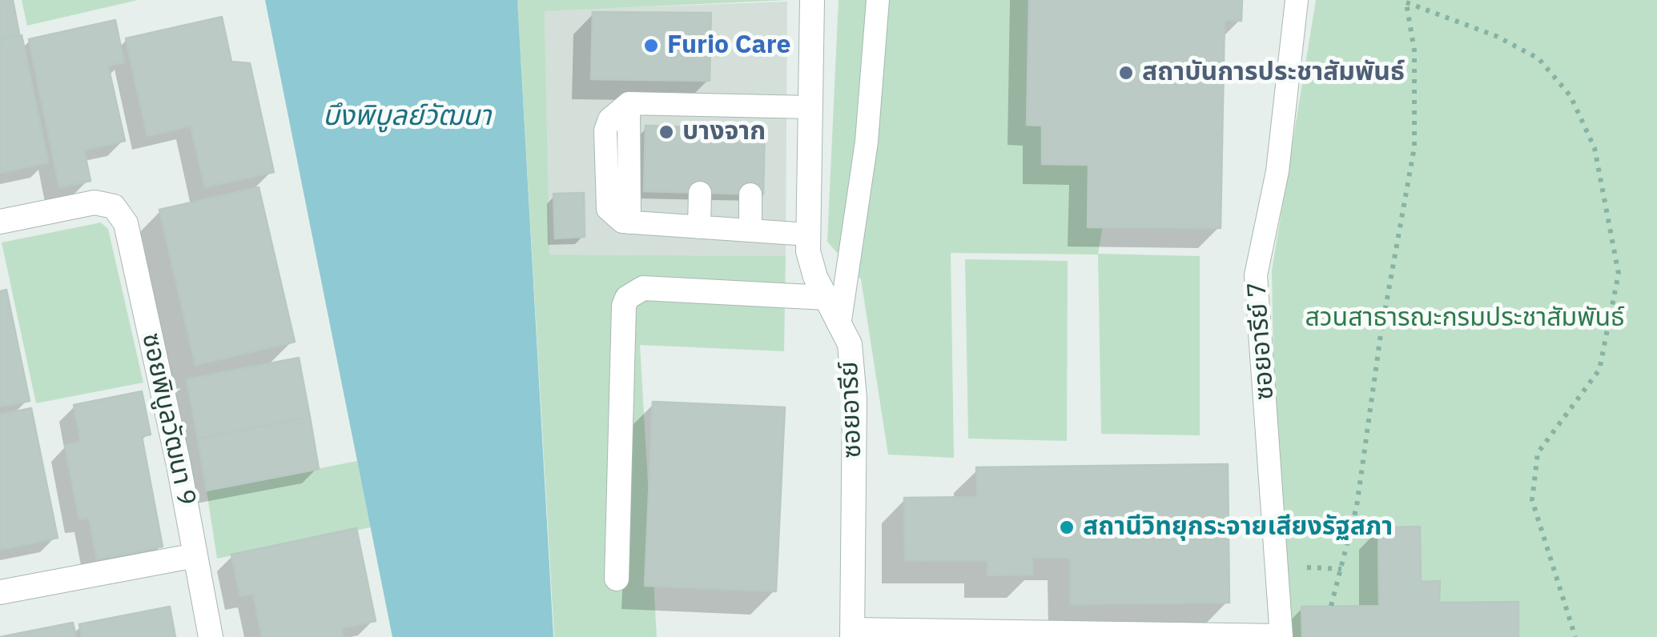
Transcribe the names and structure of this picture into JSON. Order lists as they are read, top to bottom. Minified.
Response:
{"streets":{"street":["ซอยอารีย์","ซอยพิบูลวัฒนา 9"],"lane":["ซอยอารีย์ 7"]},"water":["บึงพิบูลย์วัฒนา"],"parks":["สวนสาธารณะกรมประชาสัมพันธ์"],"places":["Furio Care","สถาบันการประชาสัมพันธ์","บางจาก","สถานีวิทยุกระจายเสียงรัฐสภา"]}
